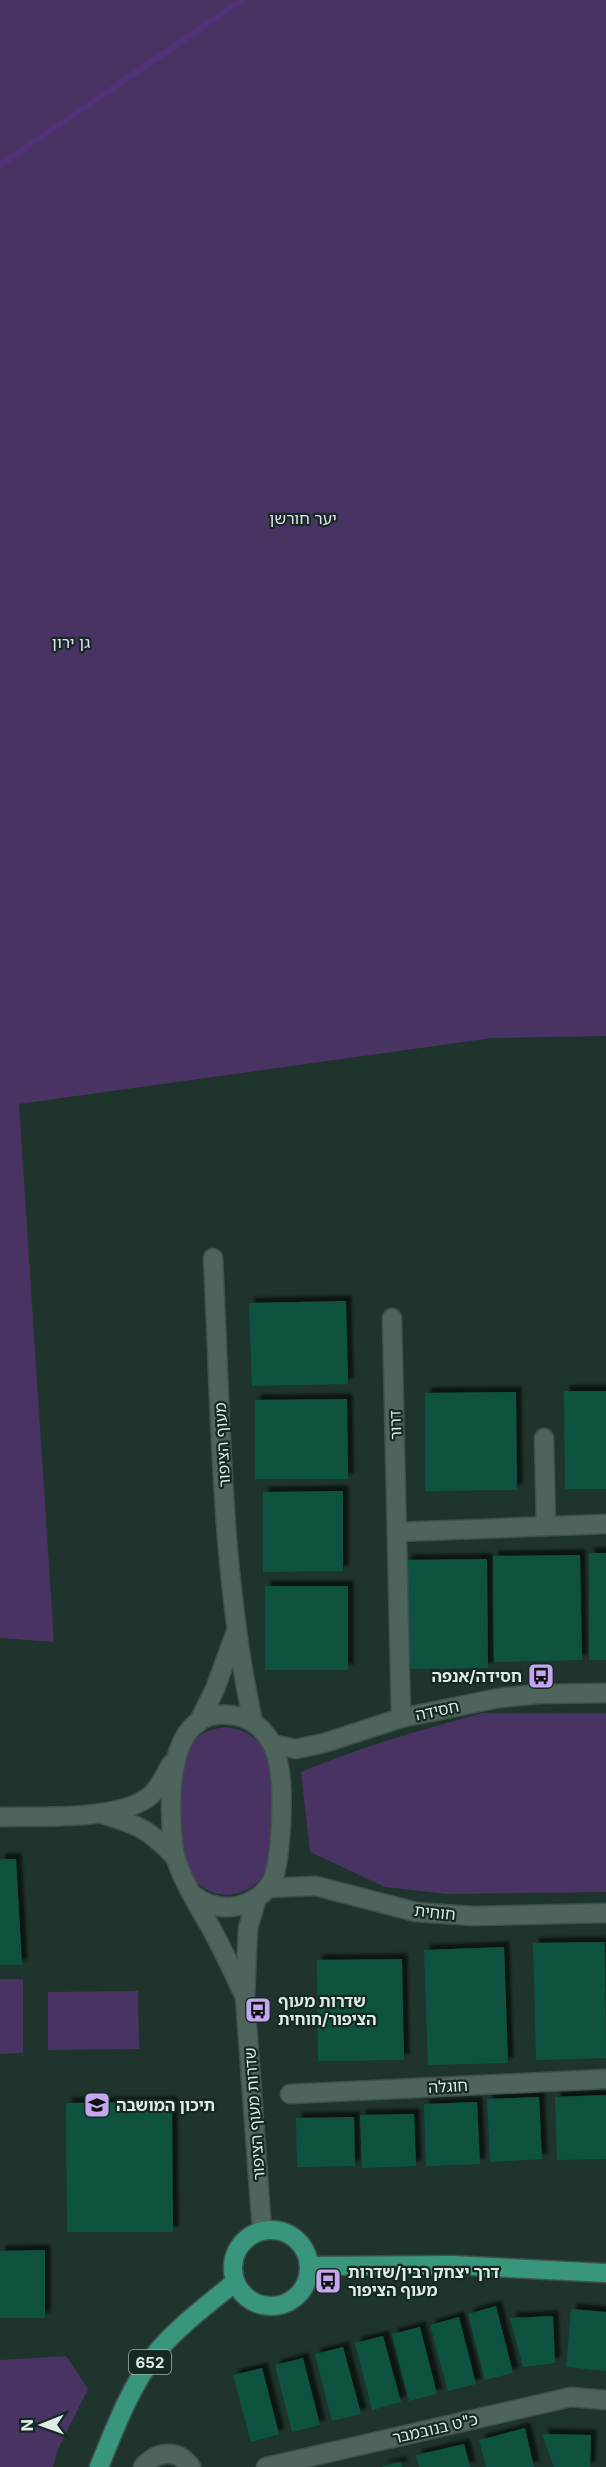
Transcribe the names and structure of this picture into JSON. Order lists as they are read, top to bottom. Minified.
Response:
{"streets":{"main road":["652"],"street":["דרור","מעוף הציפור","חסידה","חוחית","חוגלה","שדרות מעוף הציפור","כ\"ט בנובמבר"]},"crossings":[["דרור","חסידה"],["מעוף הציפור","חסידה"],["מעוף הציפור","חוחית"],["מעוף הציפור","שדרות מעוף הציפור"],["חסידה","חוחית"],["חסידה","שדרות מעוף הציפור"],["חוחית","שדרות מעוף הציפור"],["שדרות מעוף הציפור","652"]],"parks":["יער חורשן","גן ירון"],"places":{"bus stop":["חסידה/אנפה","שדרות מעוף הציפור/חוחית","דרך יצחק רבין/שדרות מעוף הציפור"],"school or university":["תיכון המושבה"]},"north":"left"}
